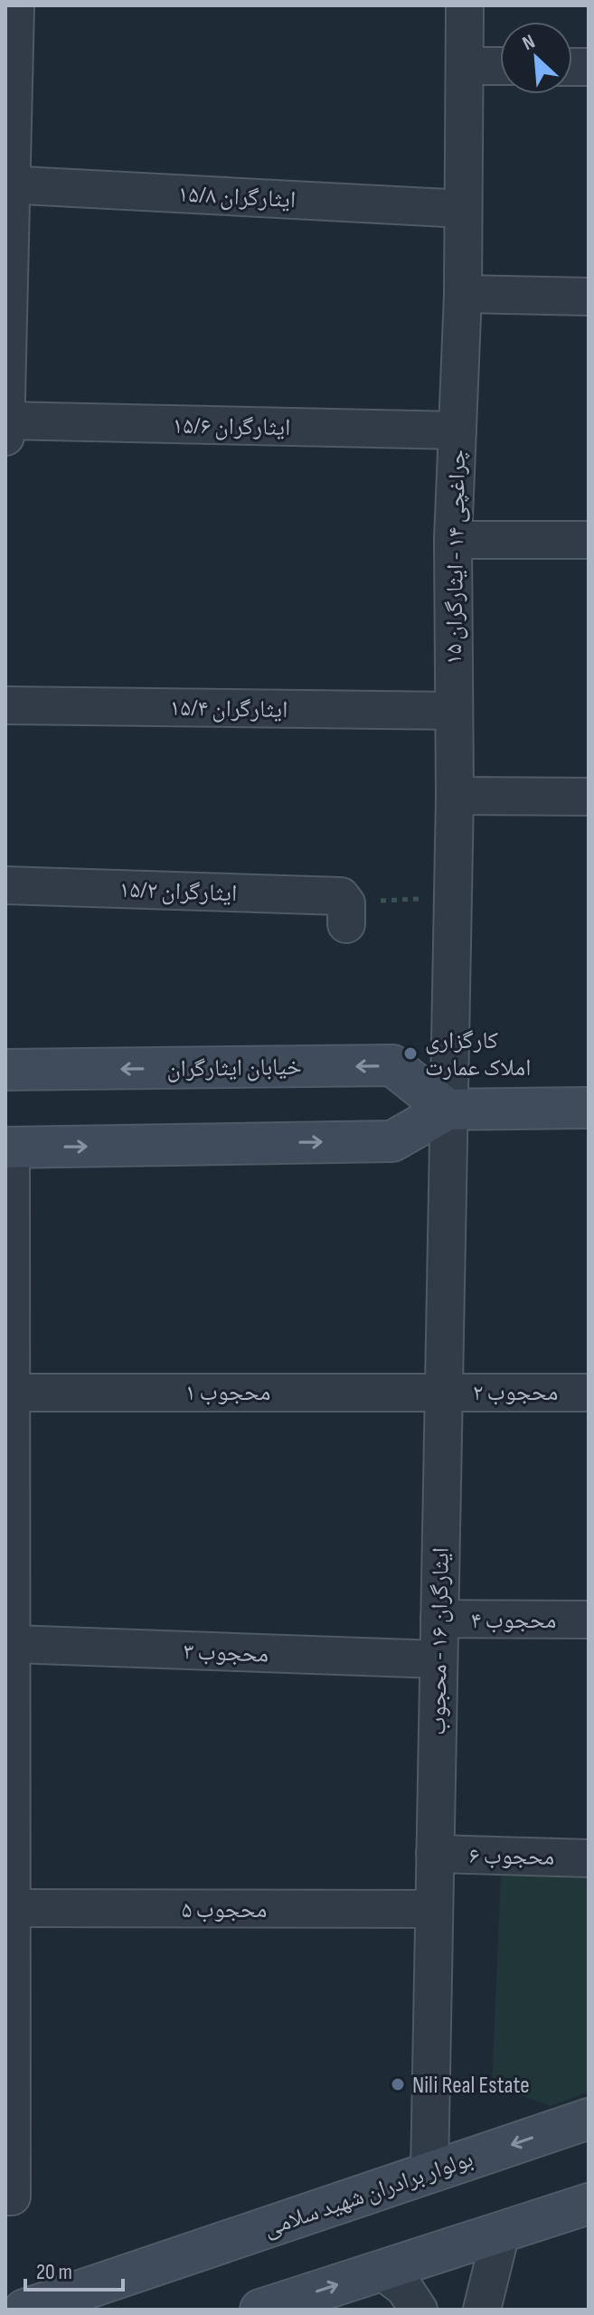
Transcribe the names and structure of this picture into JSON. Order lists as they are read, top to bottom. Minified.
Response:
{"streets":{"street":["ایثارگران ۱۵/۸","ایثارگران ۱۵/۶","چراغچی ۱۴ - ایثارگران ۱۵","ایثارگران ۱۵/۴","ایثارگران ۱۵/۲","خیابان ایثارگران","محجوب ۱","محجوب ۲","محجوب ۴","ایثارگران ۱۶ - محجوب","محجوب ۳","محجوب ۶","محجوب ۵","بولوار برادران شهید سلامی"]},"crossings":[["ایثارگران ۱۵/۸","چراغچی ۱۴ - ایثارگران ۱۵"],["ایثارگران ۱۵/۶","چراغچی ۱۴ - ایثارگران ۱۵"],["چراغچی ۱۴ - ایثارگران ۱۵","ایثارگران ۱۵/۴"],["چراغچی ۱۴ - ایثارگران ۱۵","خیابان ایثارگران"],["چراغچی ۱۴ - ایثارگران ۱۵","ایثارگران ۱۶ - محجوب"],["خیابان ایثارگران","ایثارگران ۱۶ - محجوب"],["محجوب ۱","محجوب ۲"],["محجوب ۱","ایثارگران ۱۶ - محجوب"],["محجوب ۲","ایثارگران ۱۶ - محجوب"],["محجوب ۴","ایثارگران ۱۶ - محجوب"],["ایثارگران ۱۶ - محجوب","محجوب ۳"],["ایثارگران ۱۶ - محجوب","محجوب ۶"],["ایثارگران ۱۶ - محجوب","محجوب ۵"],["ایثارگران ۱۶ - محجوب","بولوار برادران شهید سلامی"]],"places":["کارگزاری املاک عمارت","Nili Real Estate"],"scale_bar":"20 m","north":"top left"}
